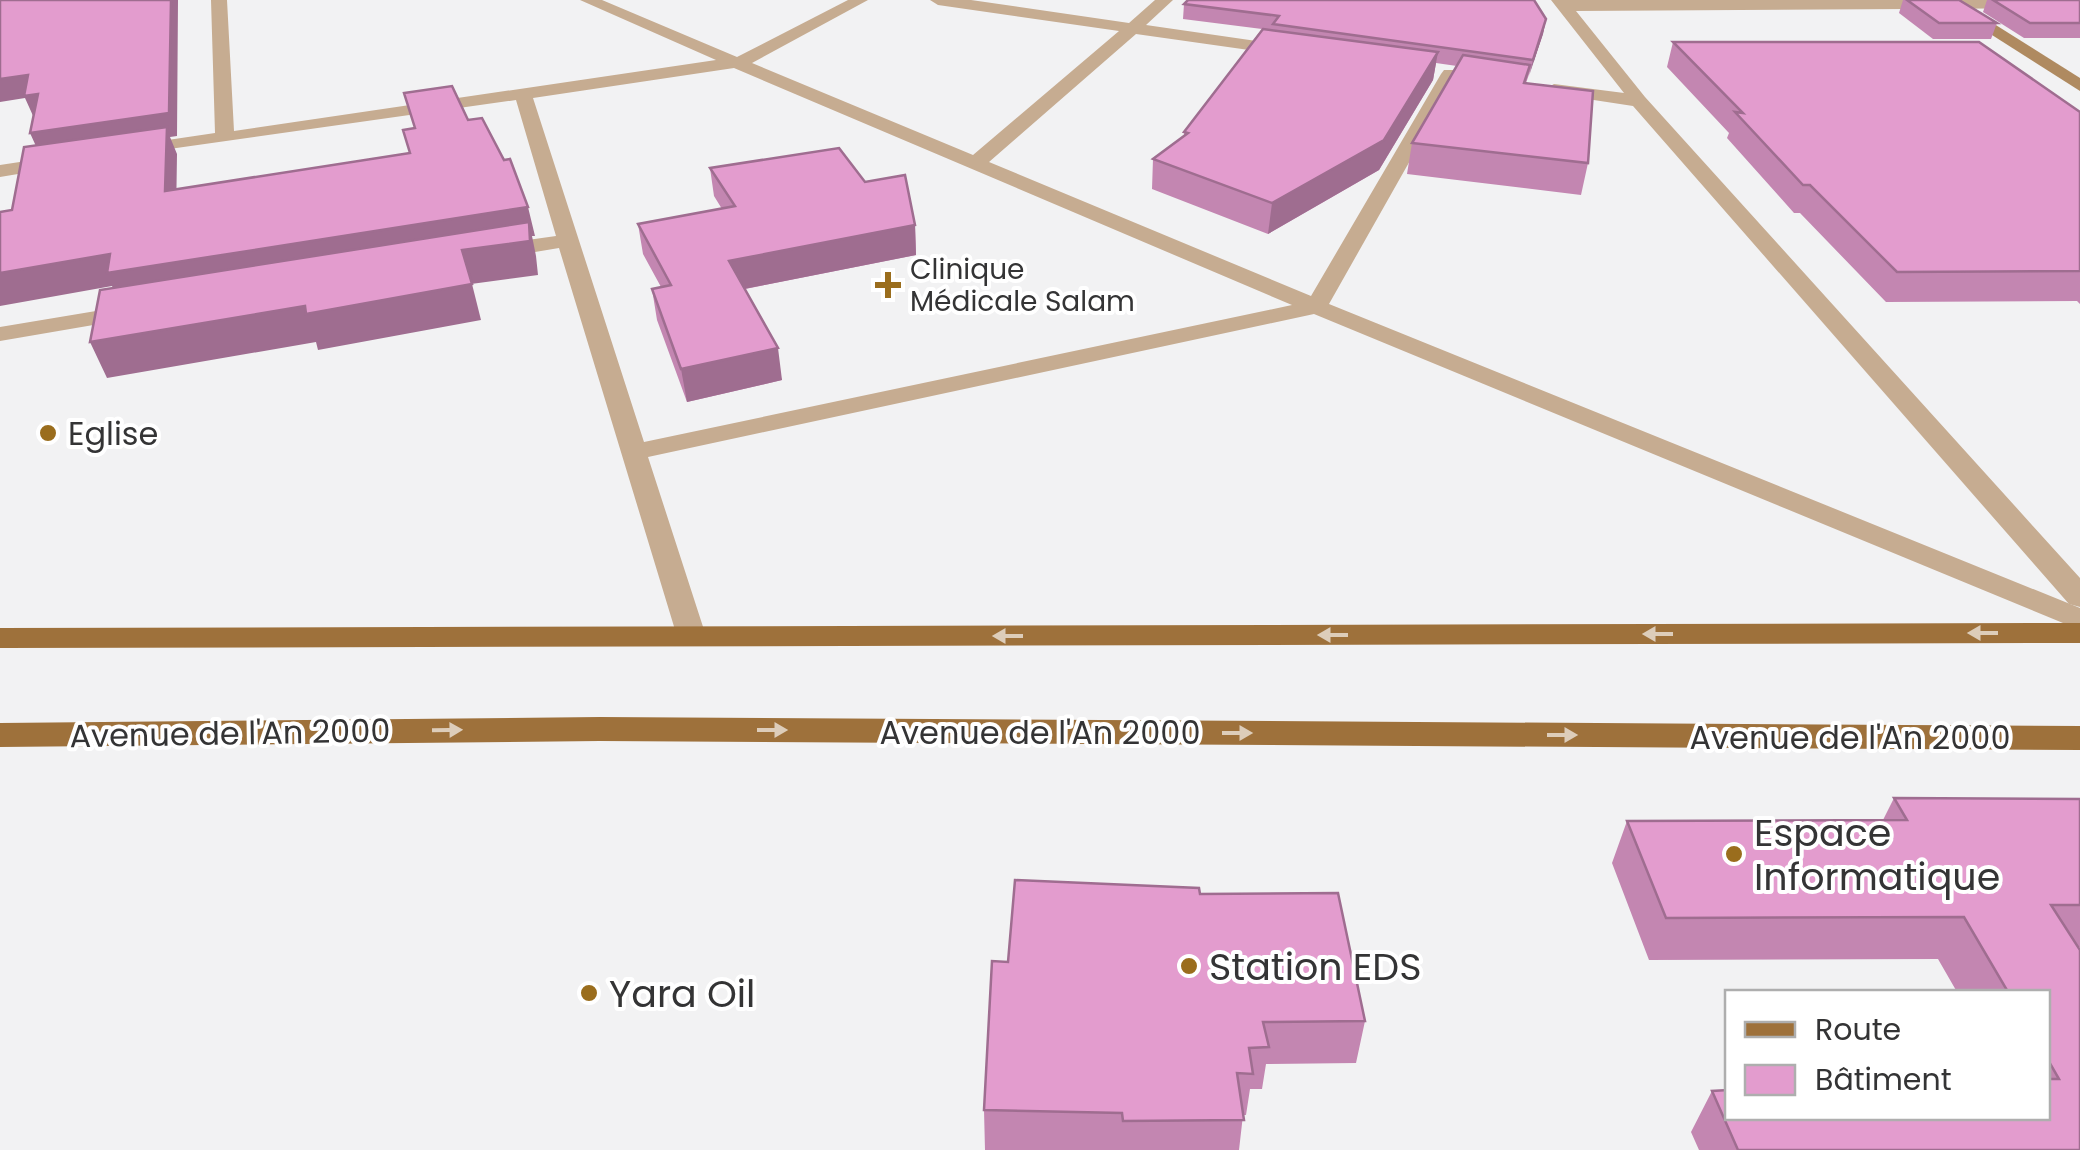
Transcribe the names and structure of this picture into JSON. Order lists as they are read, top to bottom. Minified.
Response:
{"streets":{"main road":["Avenue de l'An 2000"]},"places":{"health":["Clinique Médicale Salam"],"other":["Eglise","Espace Informatique","Station EDS","Yara Oil"]},"legend":["Route","Bâtiment"]}
